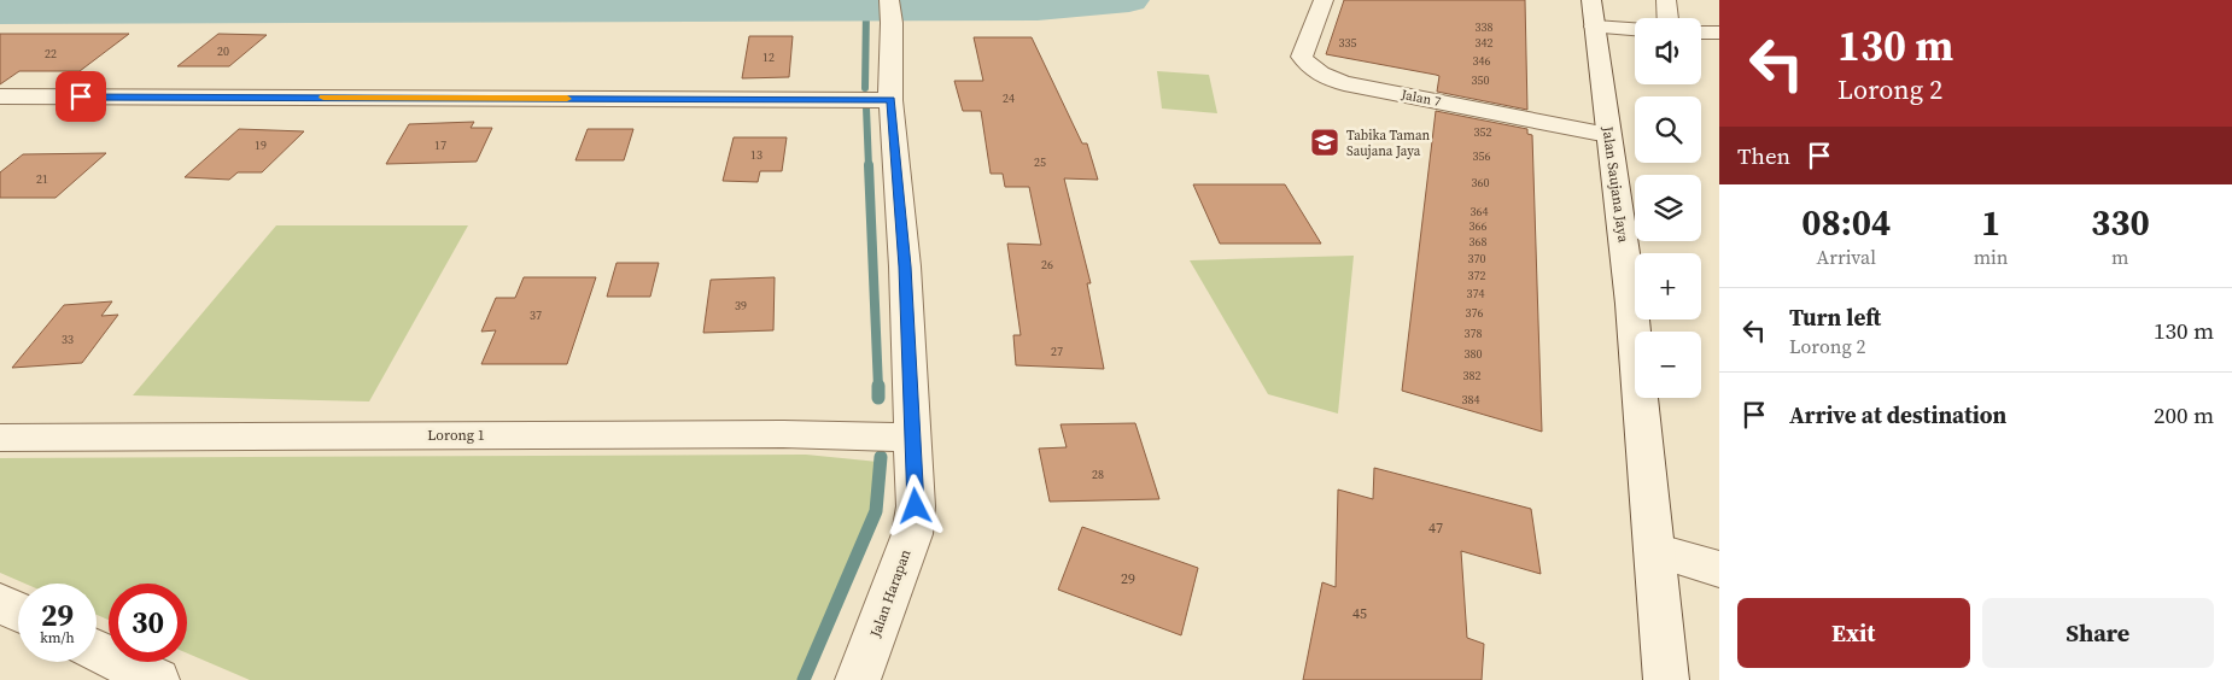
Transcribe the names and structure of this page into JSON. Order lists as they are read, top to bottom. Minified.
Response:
{"streets":{"street":["Jalan 7","Jalan Saujana Jaya","Lorong 1","Jalan Harapan"]},"crossings":[["Jalan 7","Jalan Saujana Jaya"],["Lorong 1","Jalan Harapan"]],"places":{"school or university":["Tabika Taman Saujana Jaya"]},"house_numbers":["338","335","342","20","22","12","346","350","24","352","19","17","13","356","25","21","360","364","366","368","370","26","372","374","39","376","37","378","33","27","380","382","384","28","47","29","45"],"page":{"turn":["130 m","Lorong 2"],"map_buttons":["+","−"],"then":"Then","eta":["08:04","Arrival","1","min","330","m"],"list":[{"name":"Turn left","note":"Lorong 2","value":"130 m"},{"name":"Arrive at destination","value":"200 m"}],"speed":"29 km/h","limit":"30","buttons":["Exit","Share"]}}
